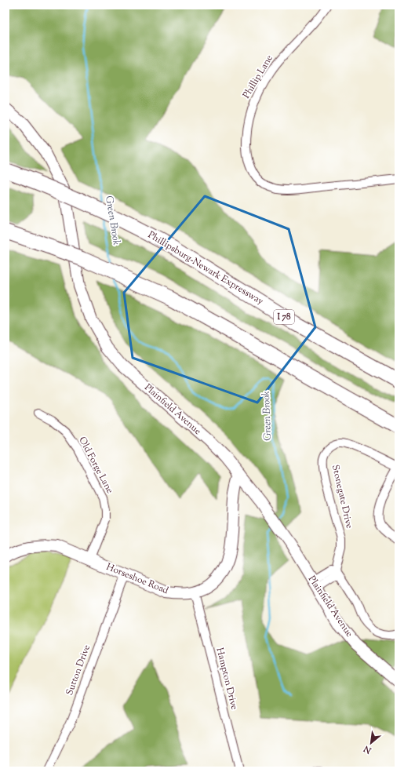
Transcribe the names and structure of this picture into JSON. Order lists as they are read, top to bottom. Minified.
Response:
{"streets":{"highway":["Phillipsburg-Newark Expressway","I 78"],"main road":["Plainfield Avenue","Horseshoe Road"],"street":["Phillip Lane","Old Forge Lane","Stonegate Drive","Sutton Drive","Hampton Drive"]},"crossings":[["Plainfield Avenue","Horseshoe Road"],["Old Forge Lane","Horseshoe Road"],["Horseshoe Road","Sutton Drive"],["Horseshoe Road","Hampton Drive"]],"water":["Green Brook"],"north":"bottom left"}
